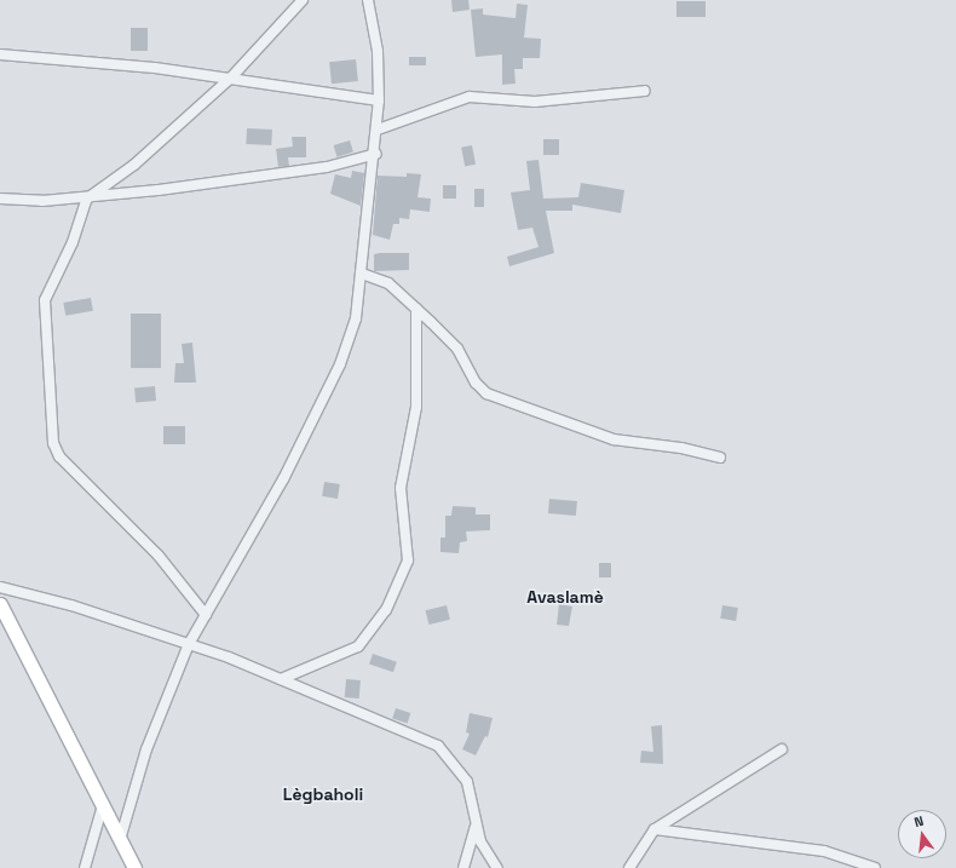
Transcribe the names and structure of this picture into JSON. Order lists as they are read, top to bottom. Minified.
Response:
{"districts":["Avaslamè","Lègbaholi"],"north":"top"}
